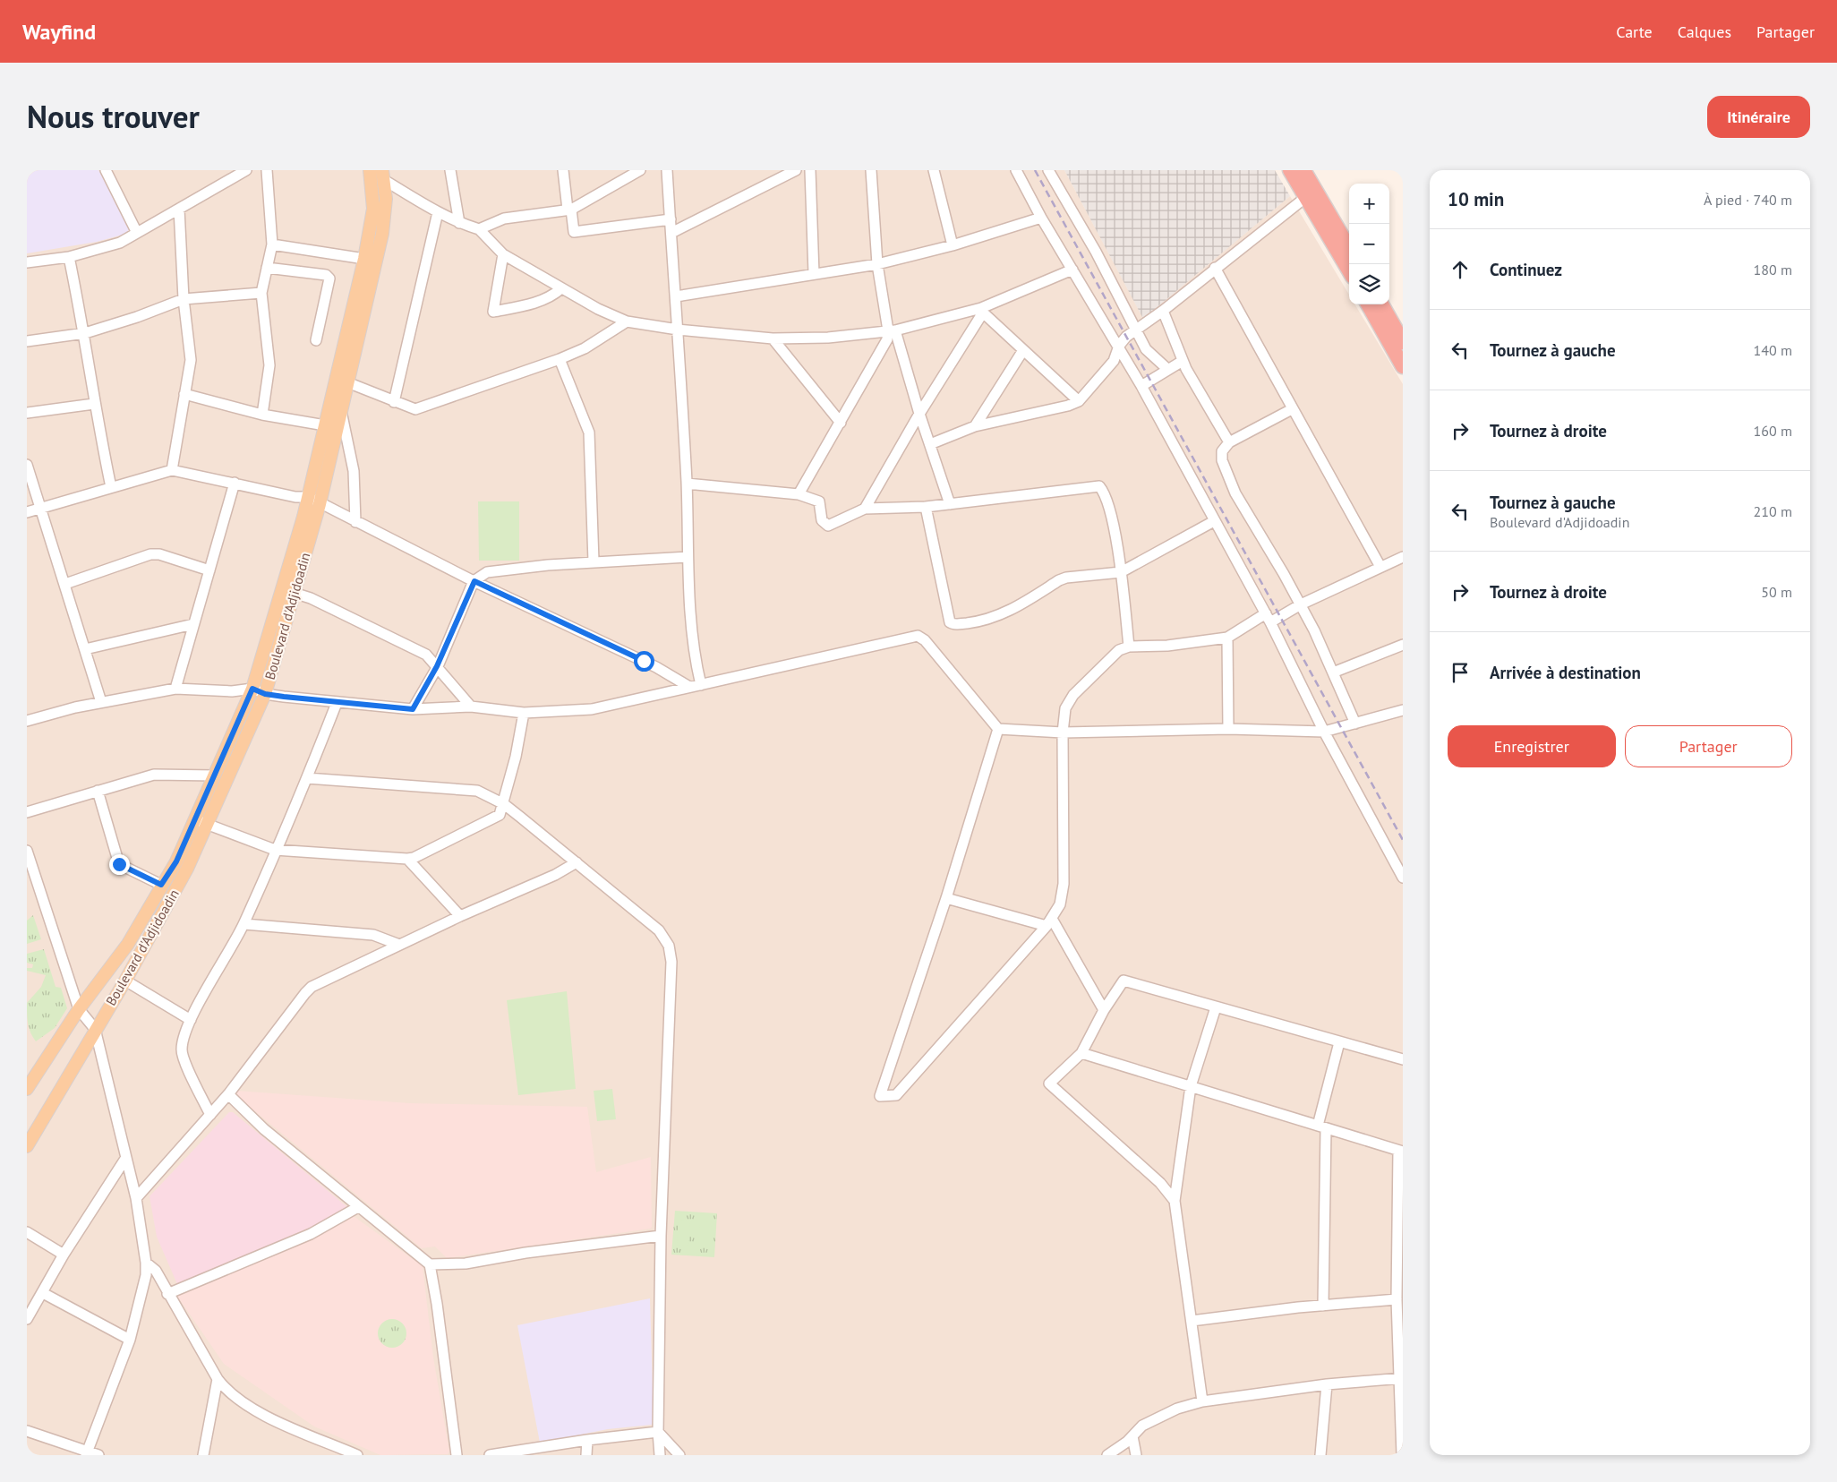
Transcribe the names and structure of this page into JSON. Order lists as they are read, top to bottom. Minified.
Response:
{"streets":{"main road":["Boulevard d'Adjidoadin"]},"page":{"header":"Wayfind","nav":["Carte","Calques","Partager"],"title":"Nous trouver","buttons":["Itinéraire",["Enregistrer","Partager"]],"heading":["10 min","À pied · 740 m"],"map_buttons":["+","−"],"list":[["Continuez","180 m"],["Tournez à gauche","140 m"],["Tournez à droite","160 m"],["Tournez à gauche","Boulevard d'Adjidoadin","210 m"],["Tournez à droite","50 m"],"Arrivée à destination"]}}
